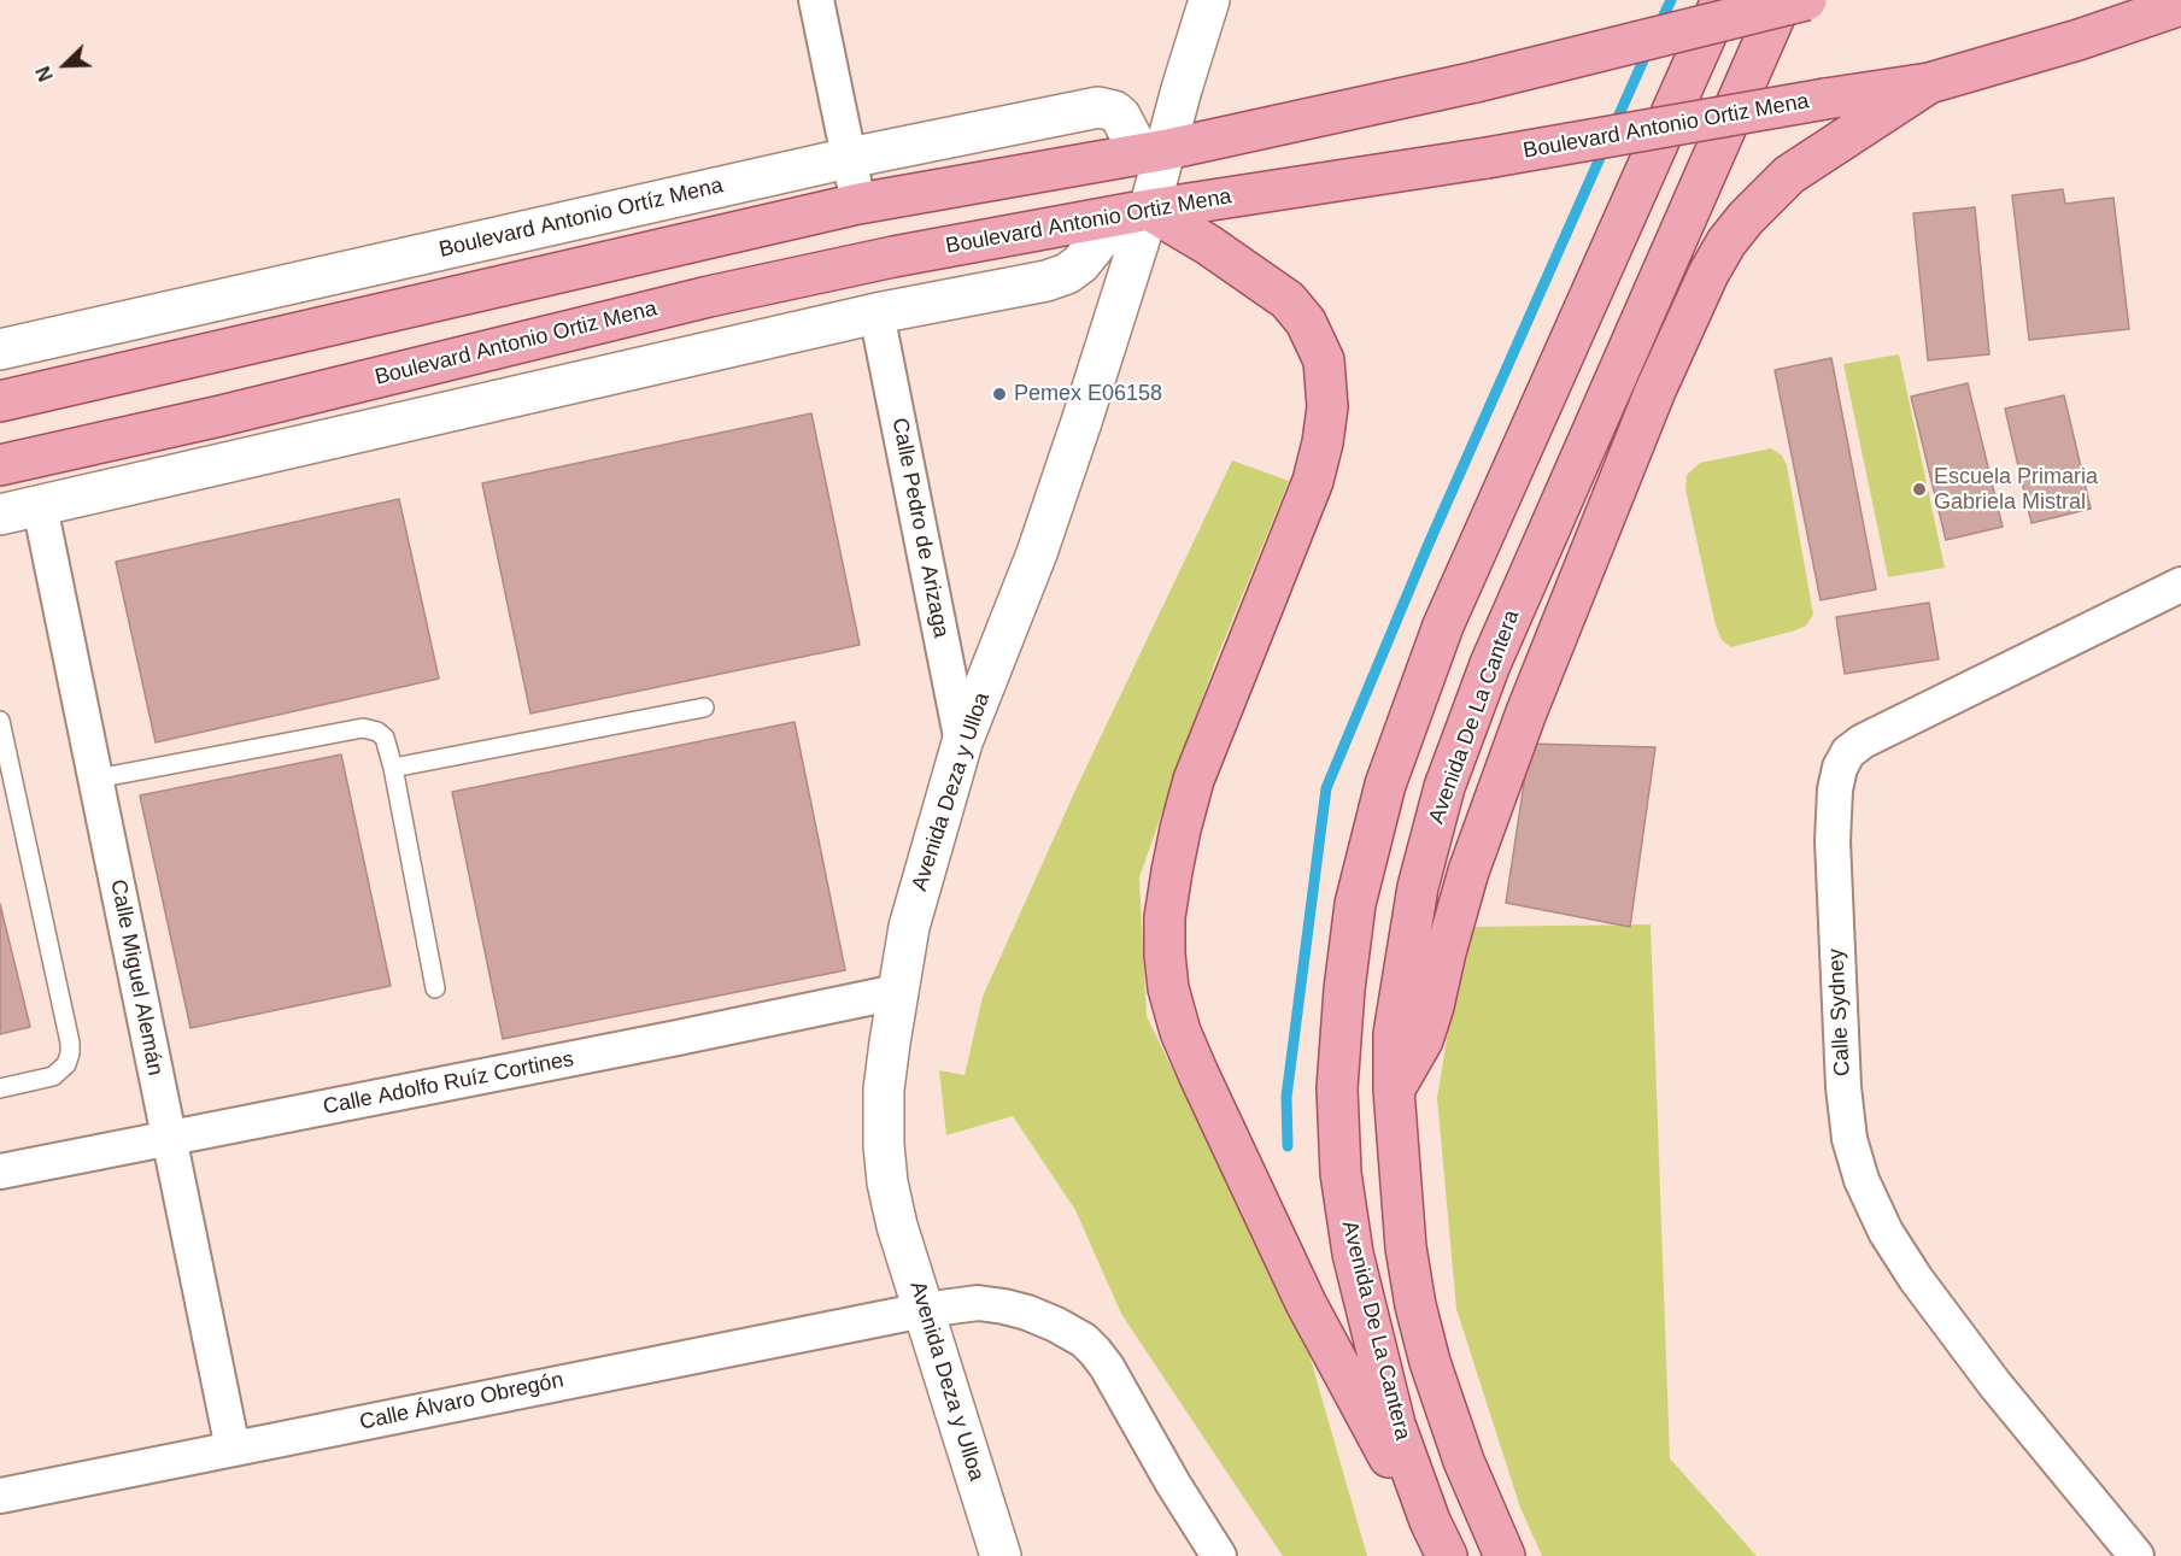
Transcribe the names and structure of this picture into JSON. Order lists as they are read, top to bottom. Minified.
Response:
{"streets":{"main road":["Boulevard Antonio Ortiz Mena","Avenida De La Cantera"],"street":["Boulevard Antonio Ortíz Mena","Calle Pedro de Arizaga","Avenida Deza y Ulloa","Calle Miguel Alemán","Calle Sydney","Calle Adolfo Ruíz Cortines","Calle Álvaro Obregón"]},"crossings":[["Boulevard Antonio Ortiz Mena","Avenida Deza y Ulloa"],["Boulevard Antonio Ortíz Mena","Avenida Deza y Ulloa"],["Calle Pedro de Arizaga","Avenida Deza y Ulloa"],["Avenida Deza y Ulloa","Calle Adolfo Ruíz Cortines"],["Avenida Deza y Ulloa","Calle Álvaro Obregón"],["Calle Miguel Alemán","Calle Adolfo Ruíz Cortines"],["Calle Miguel Alemán","Calle Álvaro Obregón"]],"places":["Pemex E06158","Escuela Primaria Gabriela Mistral"],"north":"bottom left"}
